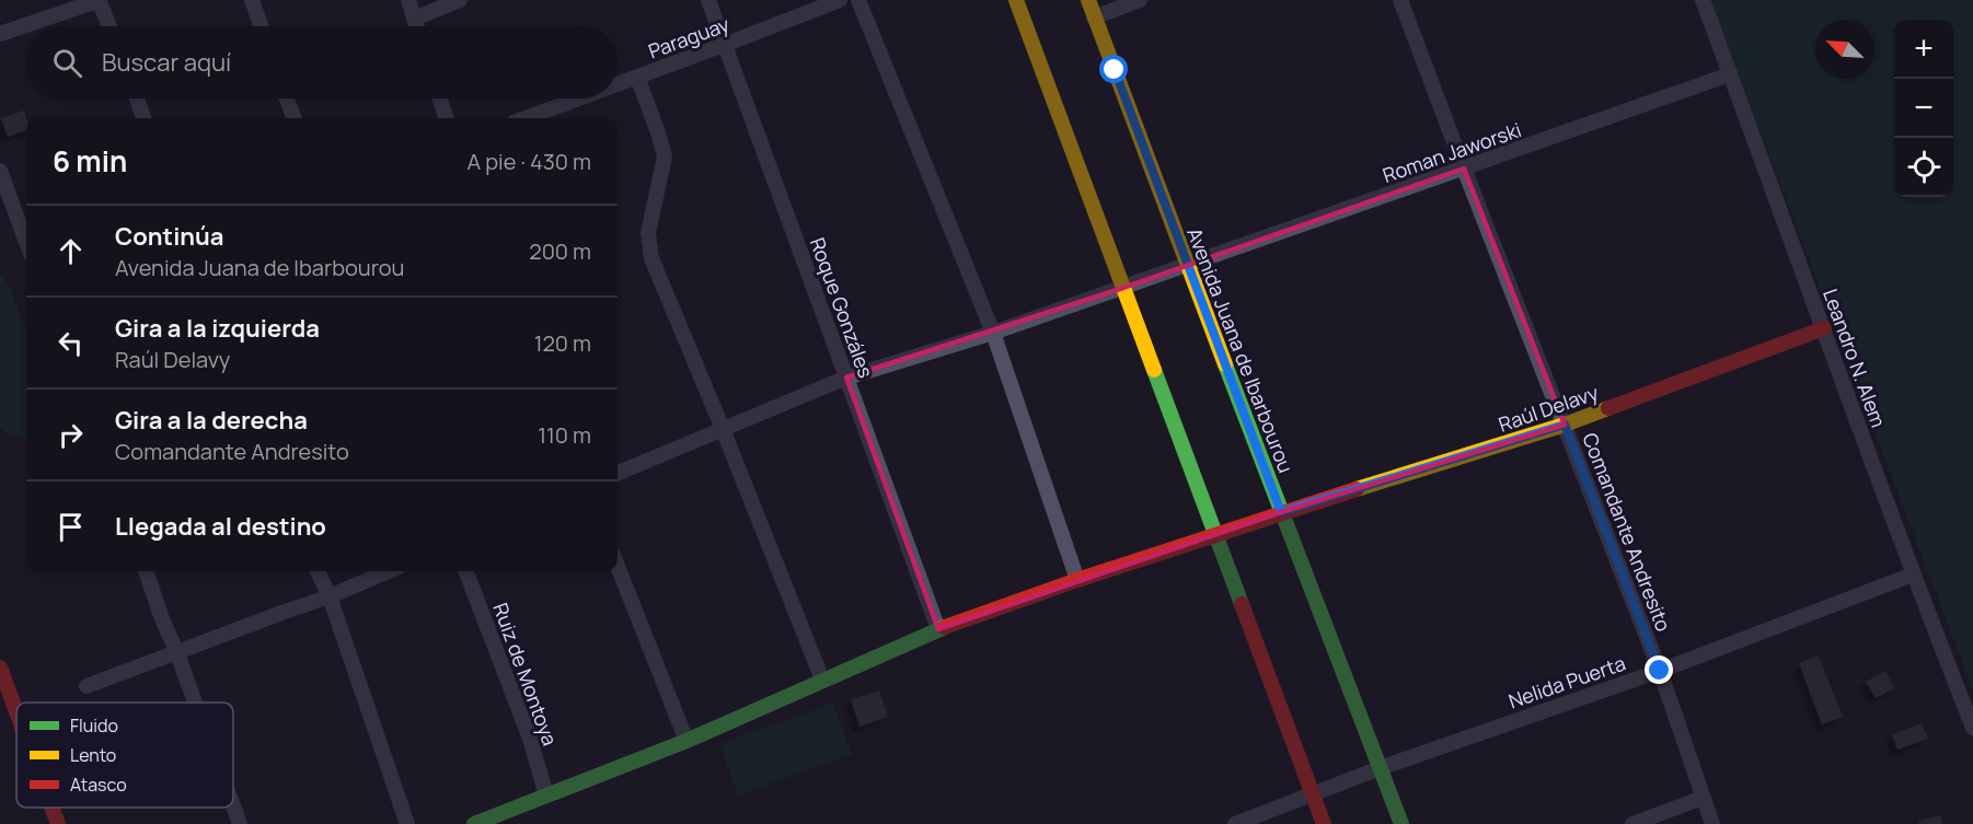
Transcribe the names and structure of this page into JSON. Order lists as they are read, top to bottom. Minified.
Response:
{"streets":{"main road":["Avenida Juana de Ibarbourou","Raúl Delavy"],"street":["Paraguay","Roman Jaworski","Roque Gonzáles","Leandro N. Alem","Comandante Andresito","Ruiz de Montoya","Nelida Puerta"]},"crossings":[["Paraguay","Roque Gonzáles"],["Roman Jaworski","Roque Gonzáles"],["Roman Jaworski","Avenida Juana de Ibarbourou"],["Roman Jaworski","Leandro N. Alem"],["Roman Jaworski","Comandante Andresito"],["Roque Gonzáles","Raúl Delavy"],["Avenida Juana de Ibarbourou","Raúl Delavy"],["Avenida Juana de Ibarbourou","Nelida Puerta"],["Leandro N. Alem","Raúl Delavy"],["Leandro N. Alem","Nelida Puerta"],["Raúl Delavy","Comandante Andresito"],["Comandante Andresito","Nelida Puerta"]],"legend":["Fluido","Lento","Atasco"],"north":"top left","page":{"map_buttons":["+","−"],"search":"Buscar aquí","heading":["6 min","A pie · 430 m"],"list":[["Continúa","Avenida Juana de Ibarbourou","200 m"],["Gira a la izquierda","Raúl Delavy","120 m"],["Gira a la derecha","Comandante Andresito","110 m"],"Llegada al destino"]}}
